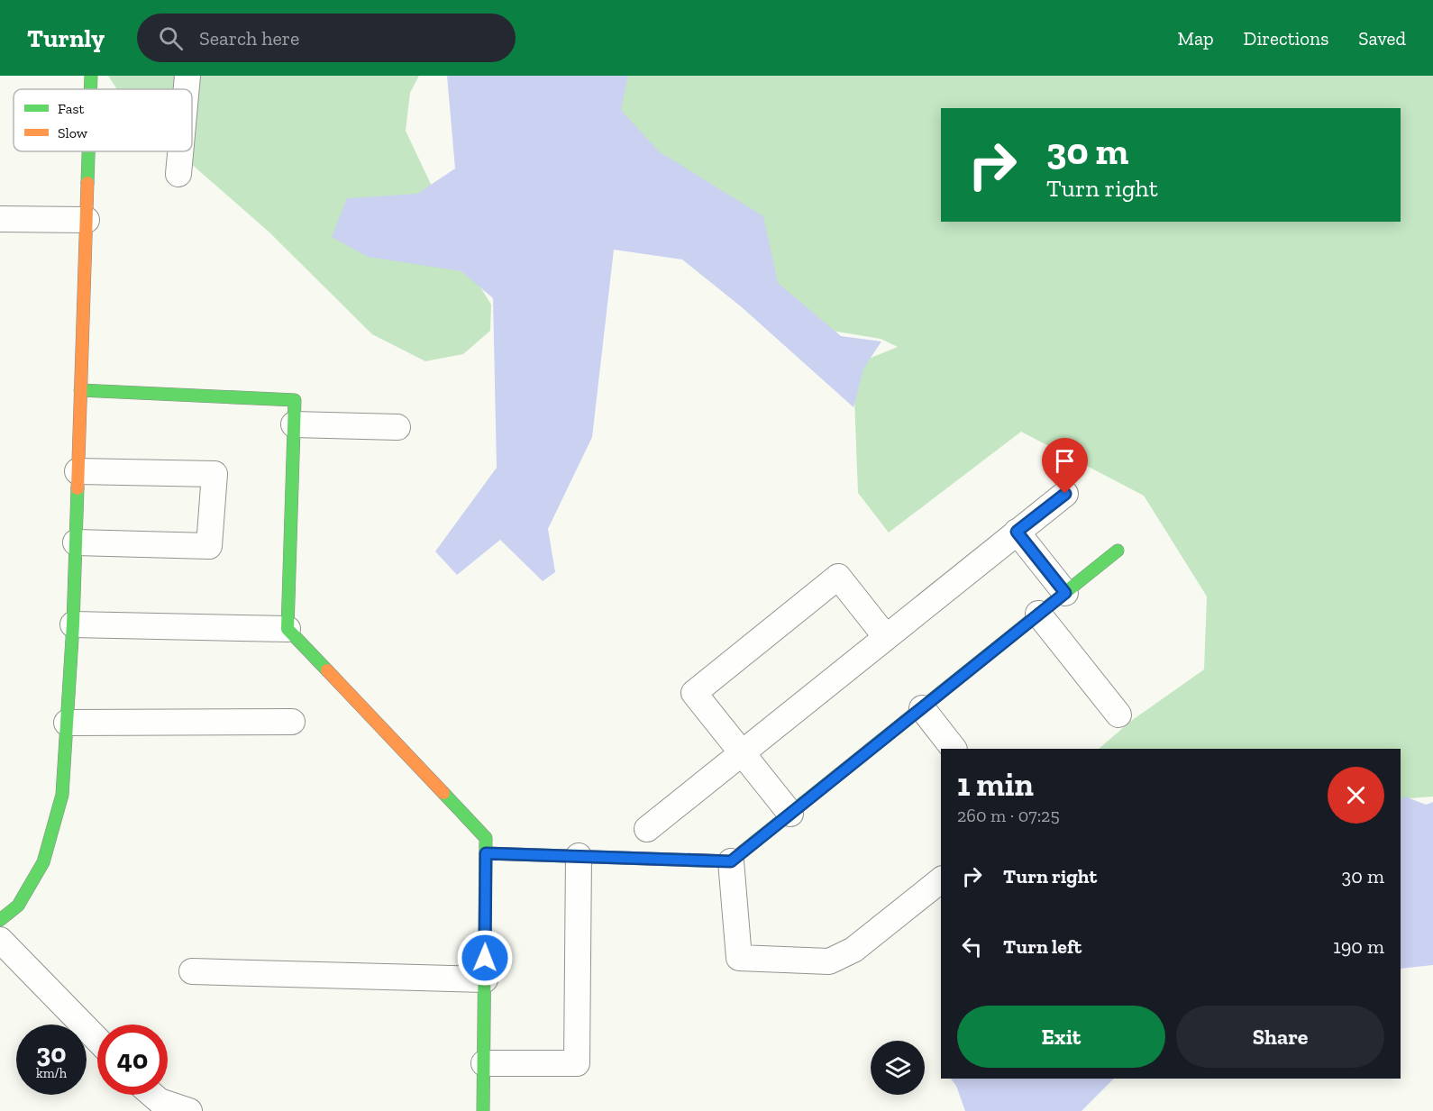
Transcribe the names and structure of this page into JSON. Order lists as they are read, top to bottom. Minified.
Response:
{"legend":["Fast","Slow"],"page":{"header":"Turnly","search":"Search here","nav":["Map","Directions","Saved"],"turn":["30 m","Turn right"],"heading":["1 min","260 m · 07:25"],"list":[{"name":"Turn right","value":"30 m"},{"name":"Turn left","value":"190 m"}],"buttons":["Exit","Share"],"speed":"30 km/h","limit":"40"}}
